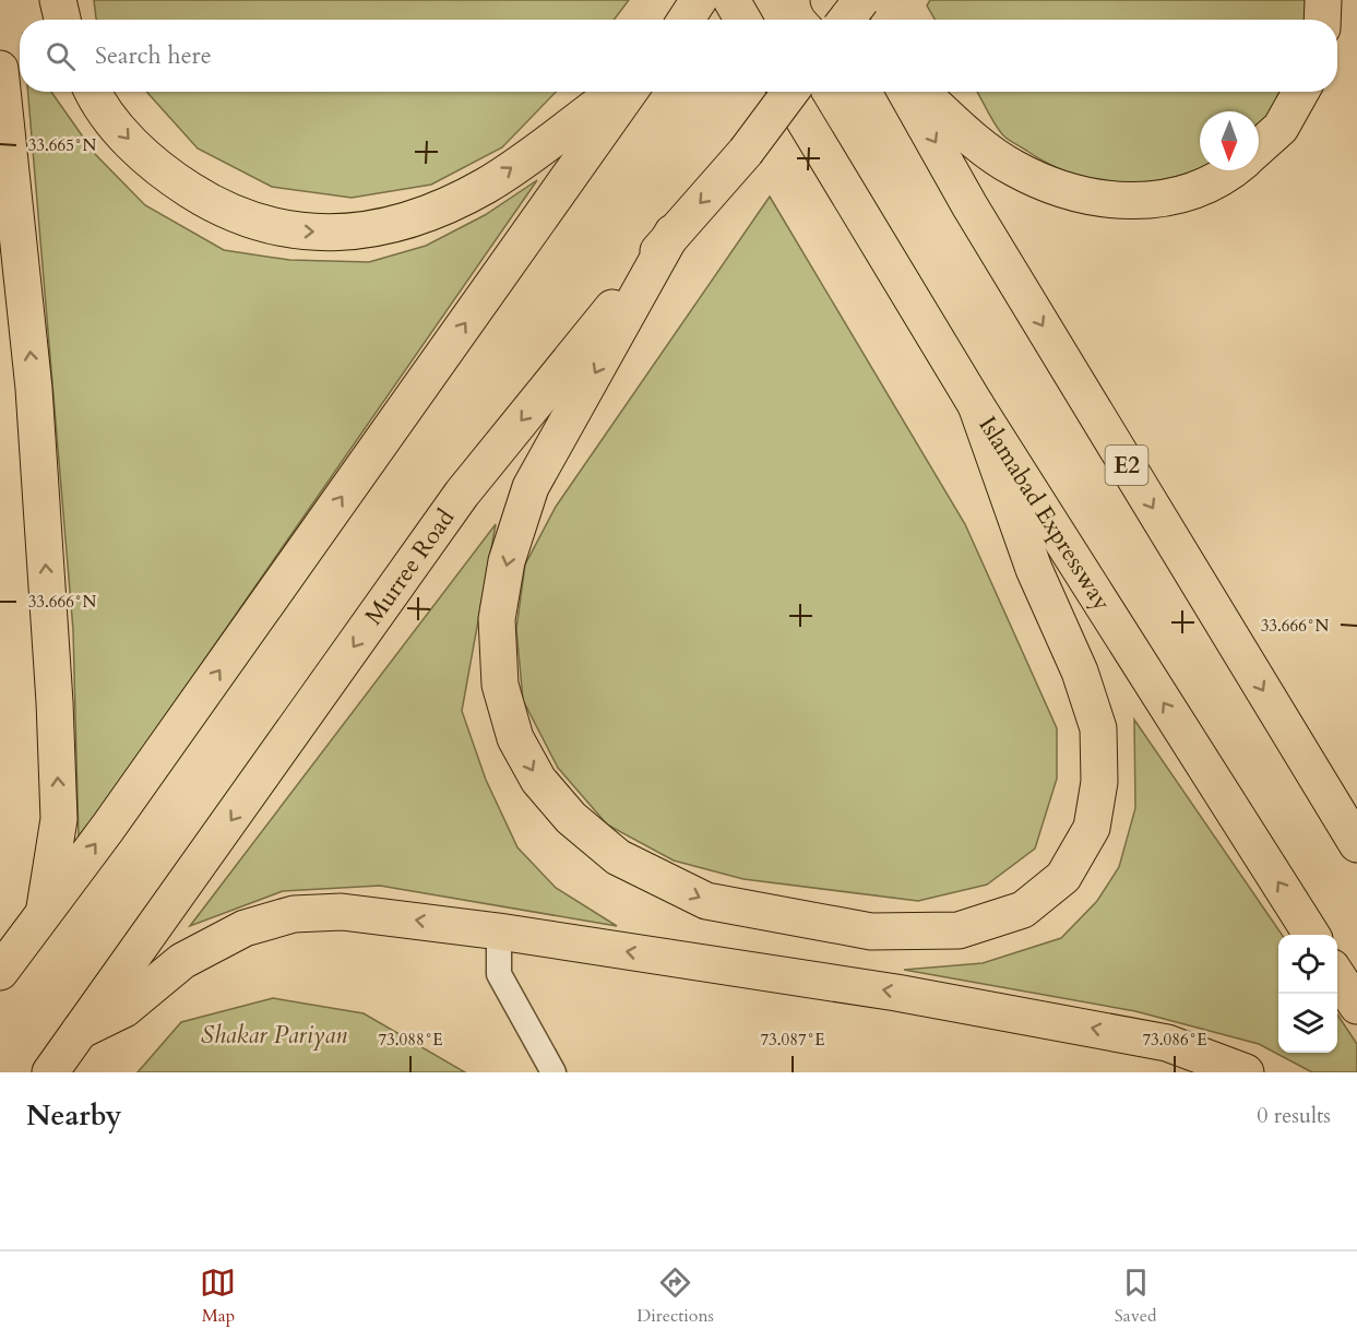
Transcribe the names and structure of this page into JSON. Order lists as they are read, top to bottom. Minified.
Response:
{"streets":{"highway":["E2","Islamabad Expressway","Murree Road"]},"parks":["Shakar Pariyan"],"north":"bottom","page":{"search":"Search here","heading":["Nearby","0 results"],"nav":["Map","Directions","Saved"]},"coordinates":["33.665°N","33.666°N","73.088°E","73.087°E","73.086°E"]}
